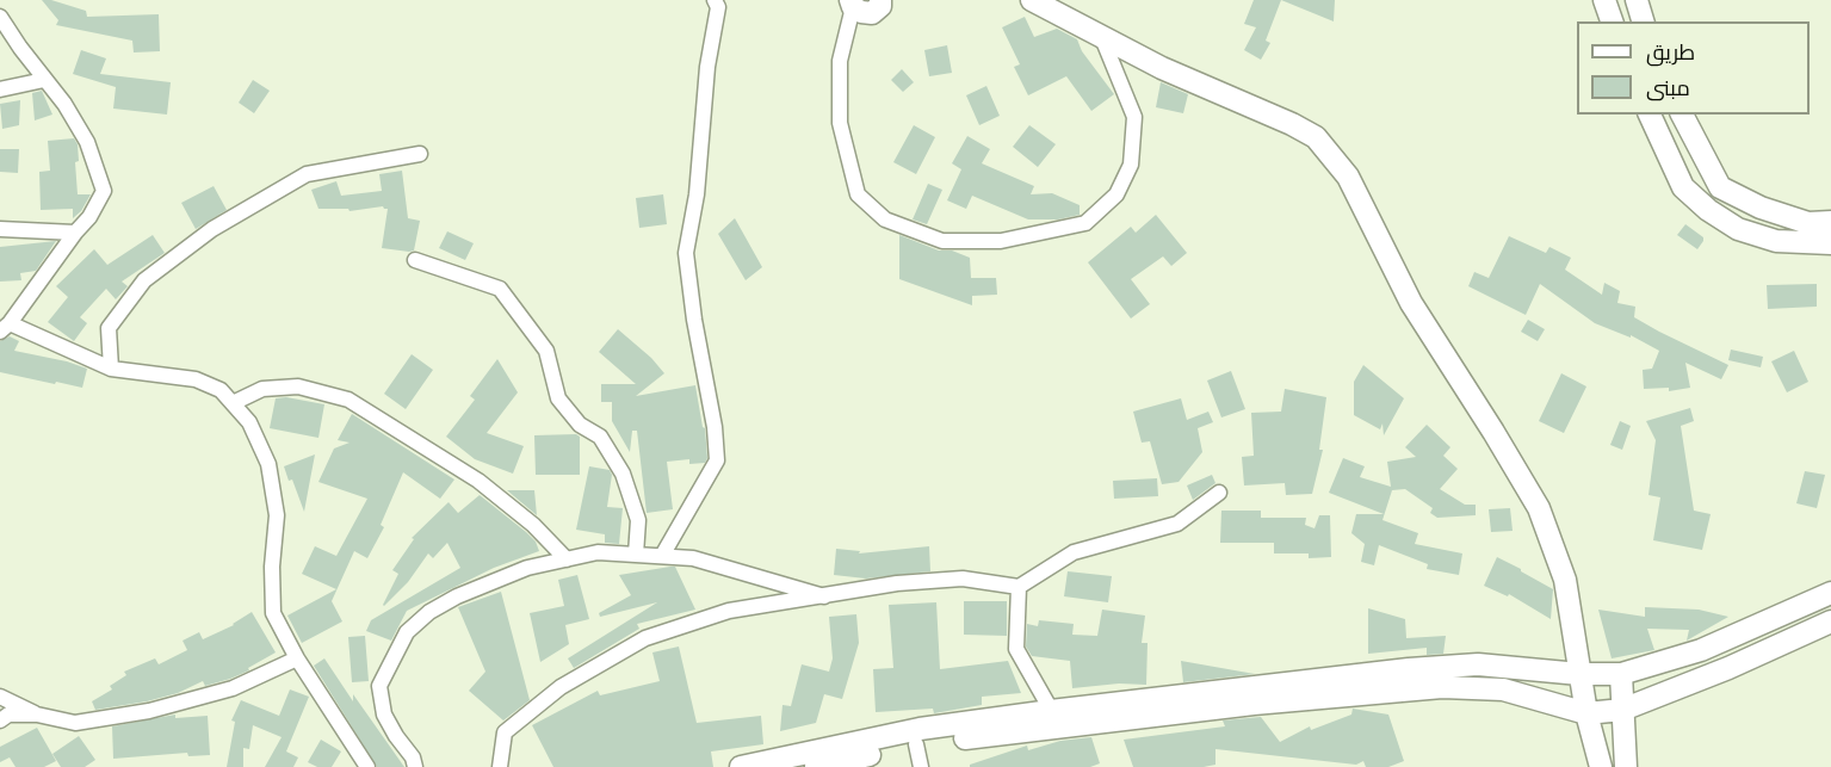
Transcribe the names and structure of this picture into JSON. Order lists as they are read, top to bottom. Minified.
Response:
{"legend":["طريق","مبنى"]}
